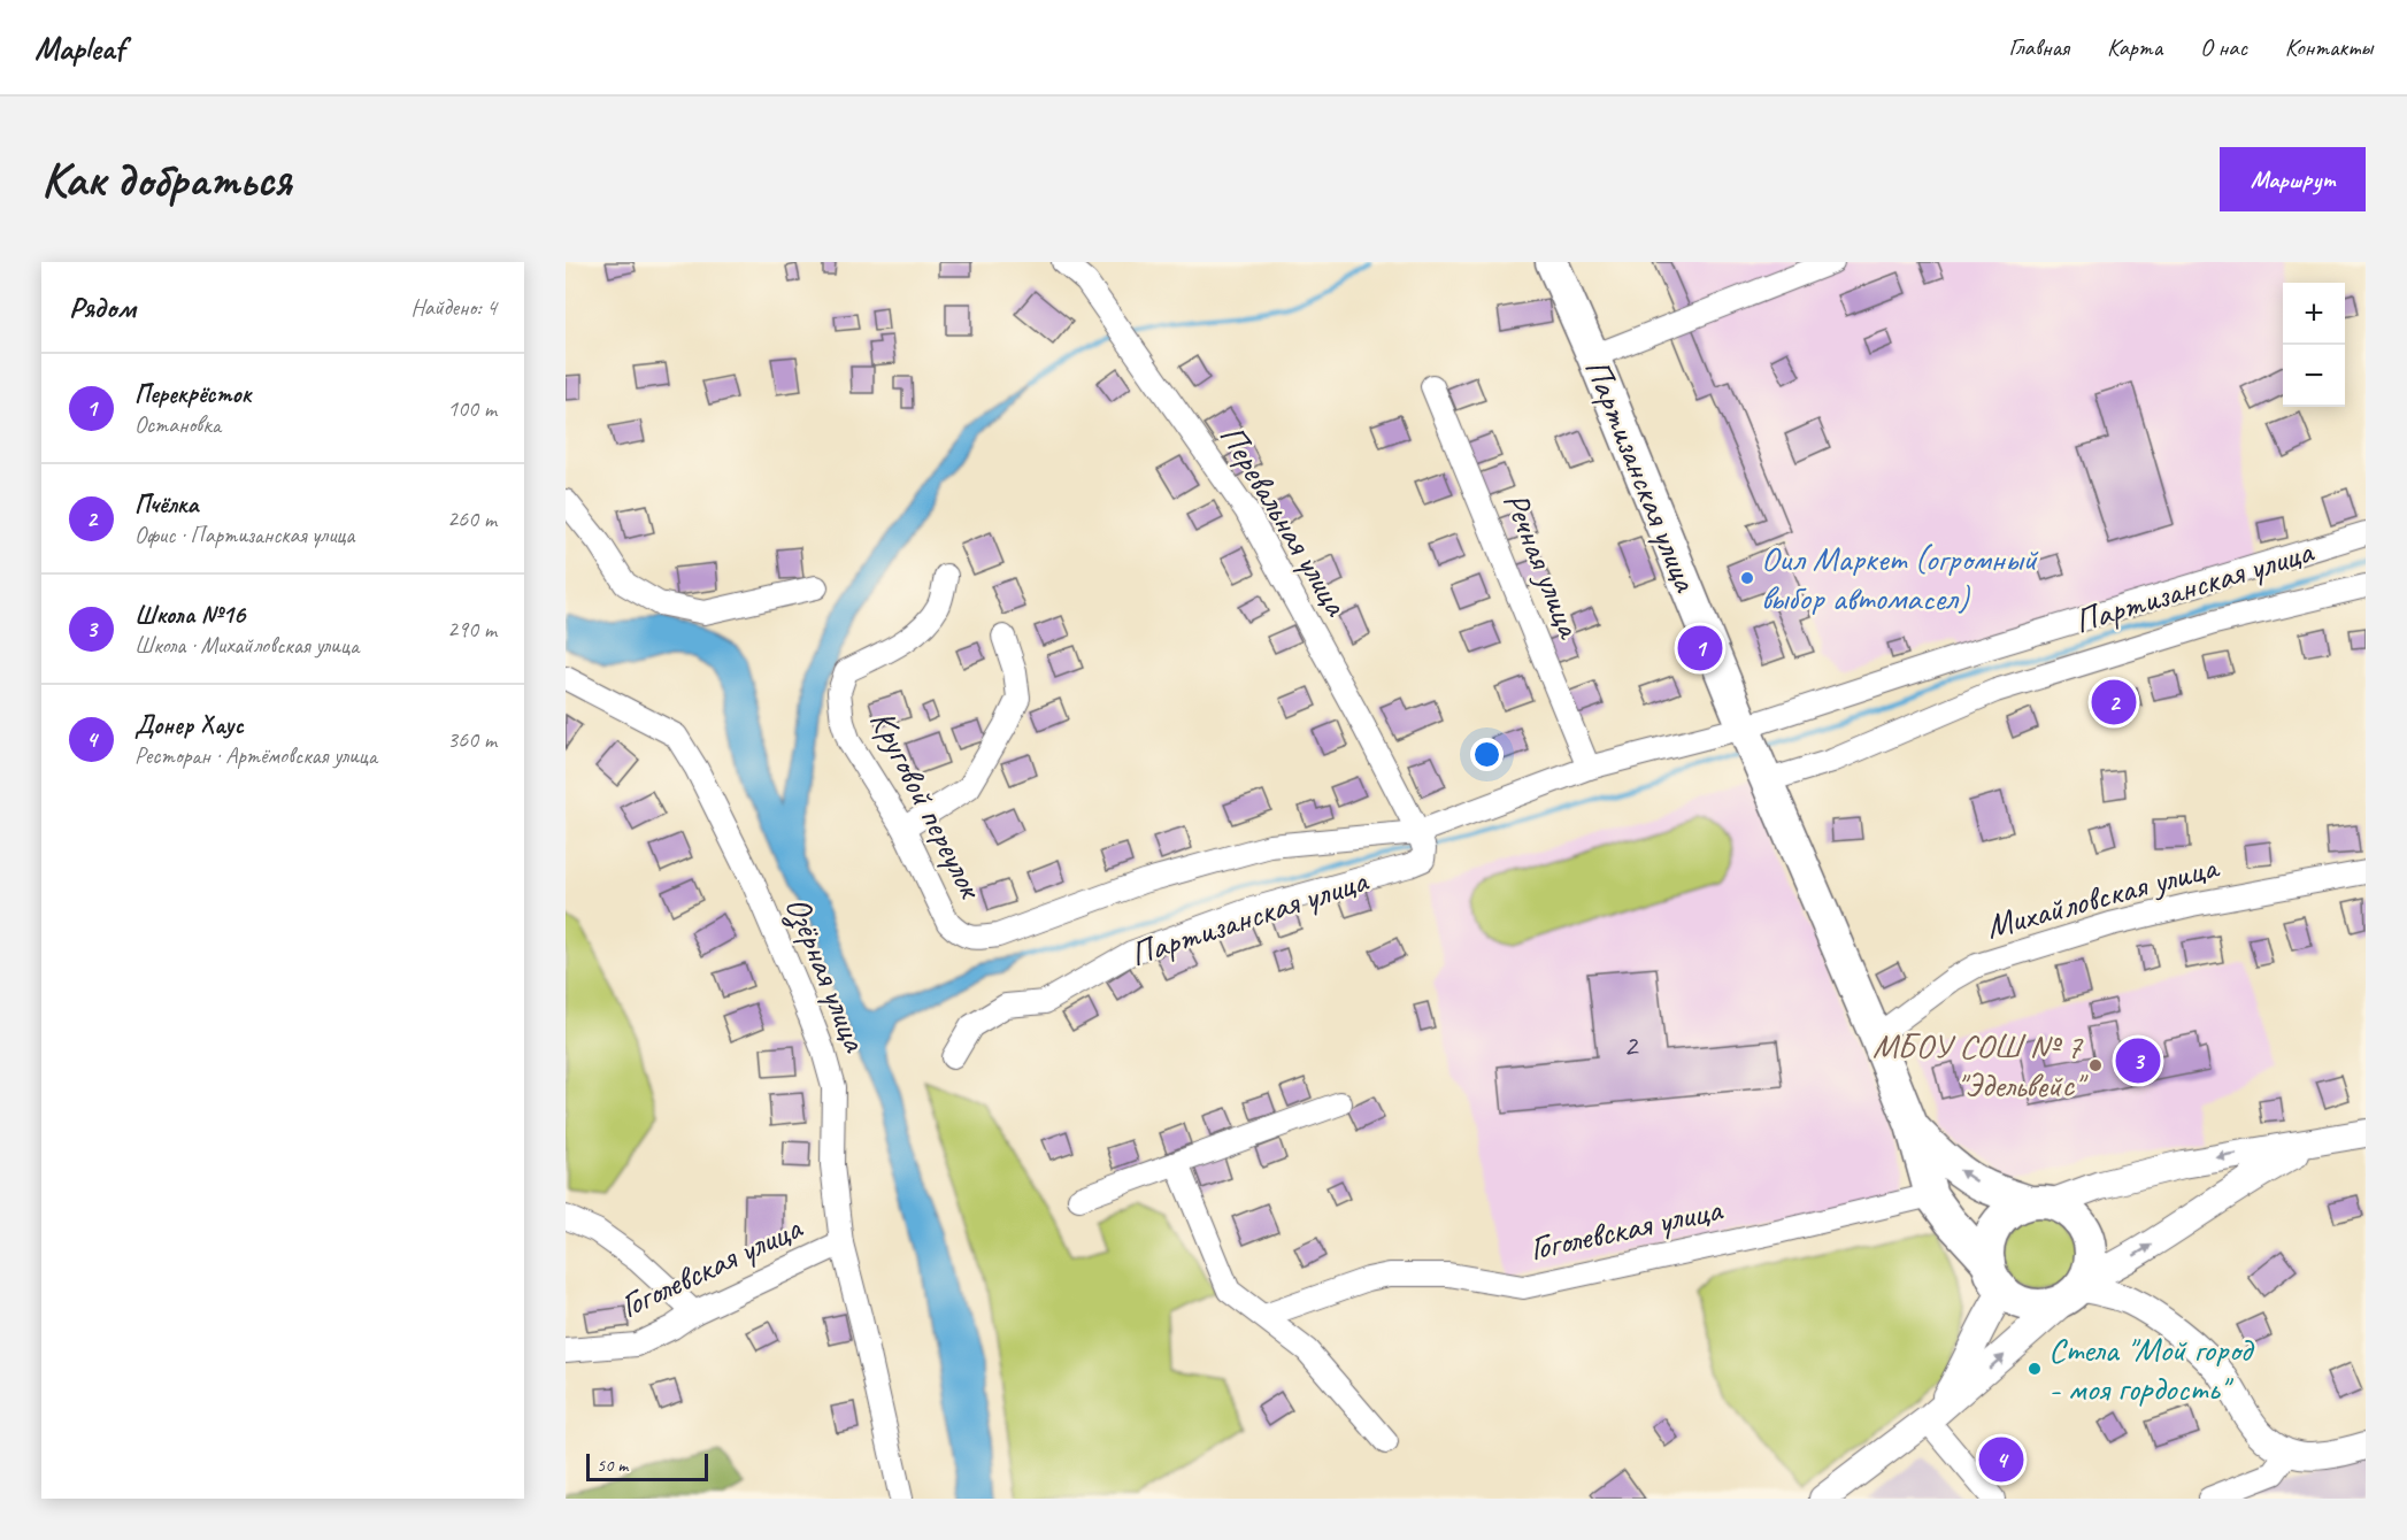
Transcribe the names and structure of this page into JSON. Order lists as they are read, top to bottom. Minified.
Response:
{"streets":{"highway":["Партизанская улица"],"street":["Перевальная улица","Речная улица","Круговой переулок","Михайловская улица","Озёрная улица","Гоголевская улица"]},"crossings":[["Партизанская улица","Перевальная улица"],["Партизанская улица","Речная улица"],["Партизанская улица","Круговой переулок"],["Партизанская улица","Михайловская улица"],["Партизанская улица","Гоголевская улица"],["Озёрная улица","Гоголевская улица"]],"places":["Оил Маркет (огромный выбор автомасел)","МБОУ СОШ № 7 \"Эдельвейс\"","Стела \"Мой город - моя гордость\""],"house_numbers":["2"],"scale_bar":"50 m","page":{"header":"Mapleaf","nav":["Главная","Карта","О нас","Контакты"],"buttons":"Маршрут","title":"Как добраться","heading":["Рядом","Найдено: 4"],"map_buttons":["+","−"],"list":[{"mark":"1","name":"Перекрёсток","note":"Остановка","value":"100 m"},{"mark":"2","name":"Пчёлка","note":"Офис · Партизанская улица","value":"260 m"},{"mark":"3","name":"Школа №16","note":"Школа · Михайловская улица","value":"290 m"},{"mark":"4","name":"Донер Хаус","note":"Ресторан · Артёмовская улица","value":"360 m"}],"pins":["1","2","3","4"],"scale":"50 m"}}
